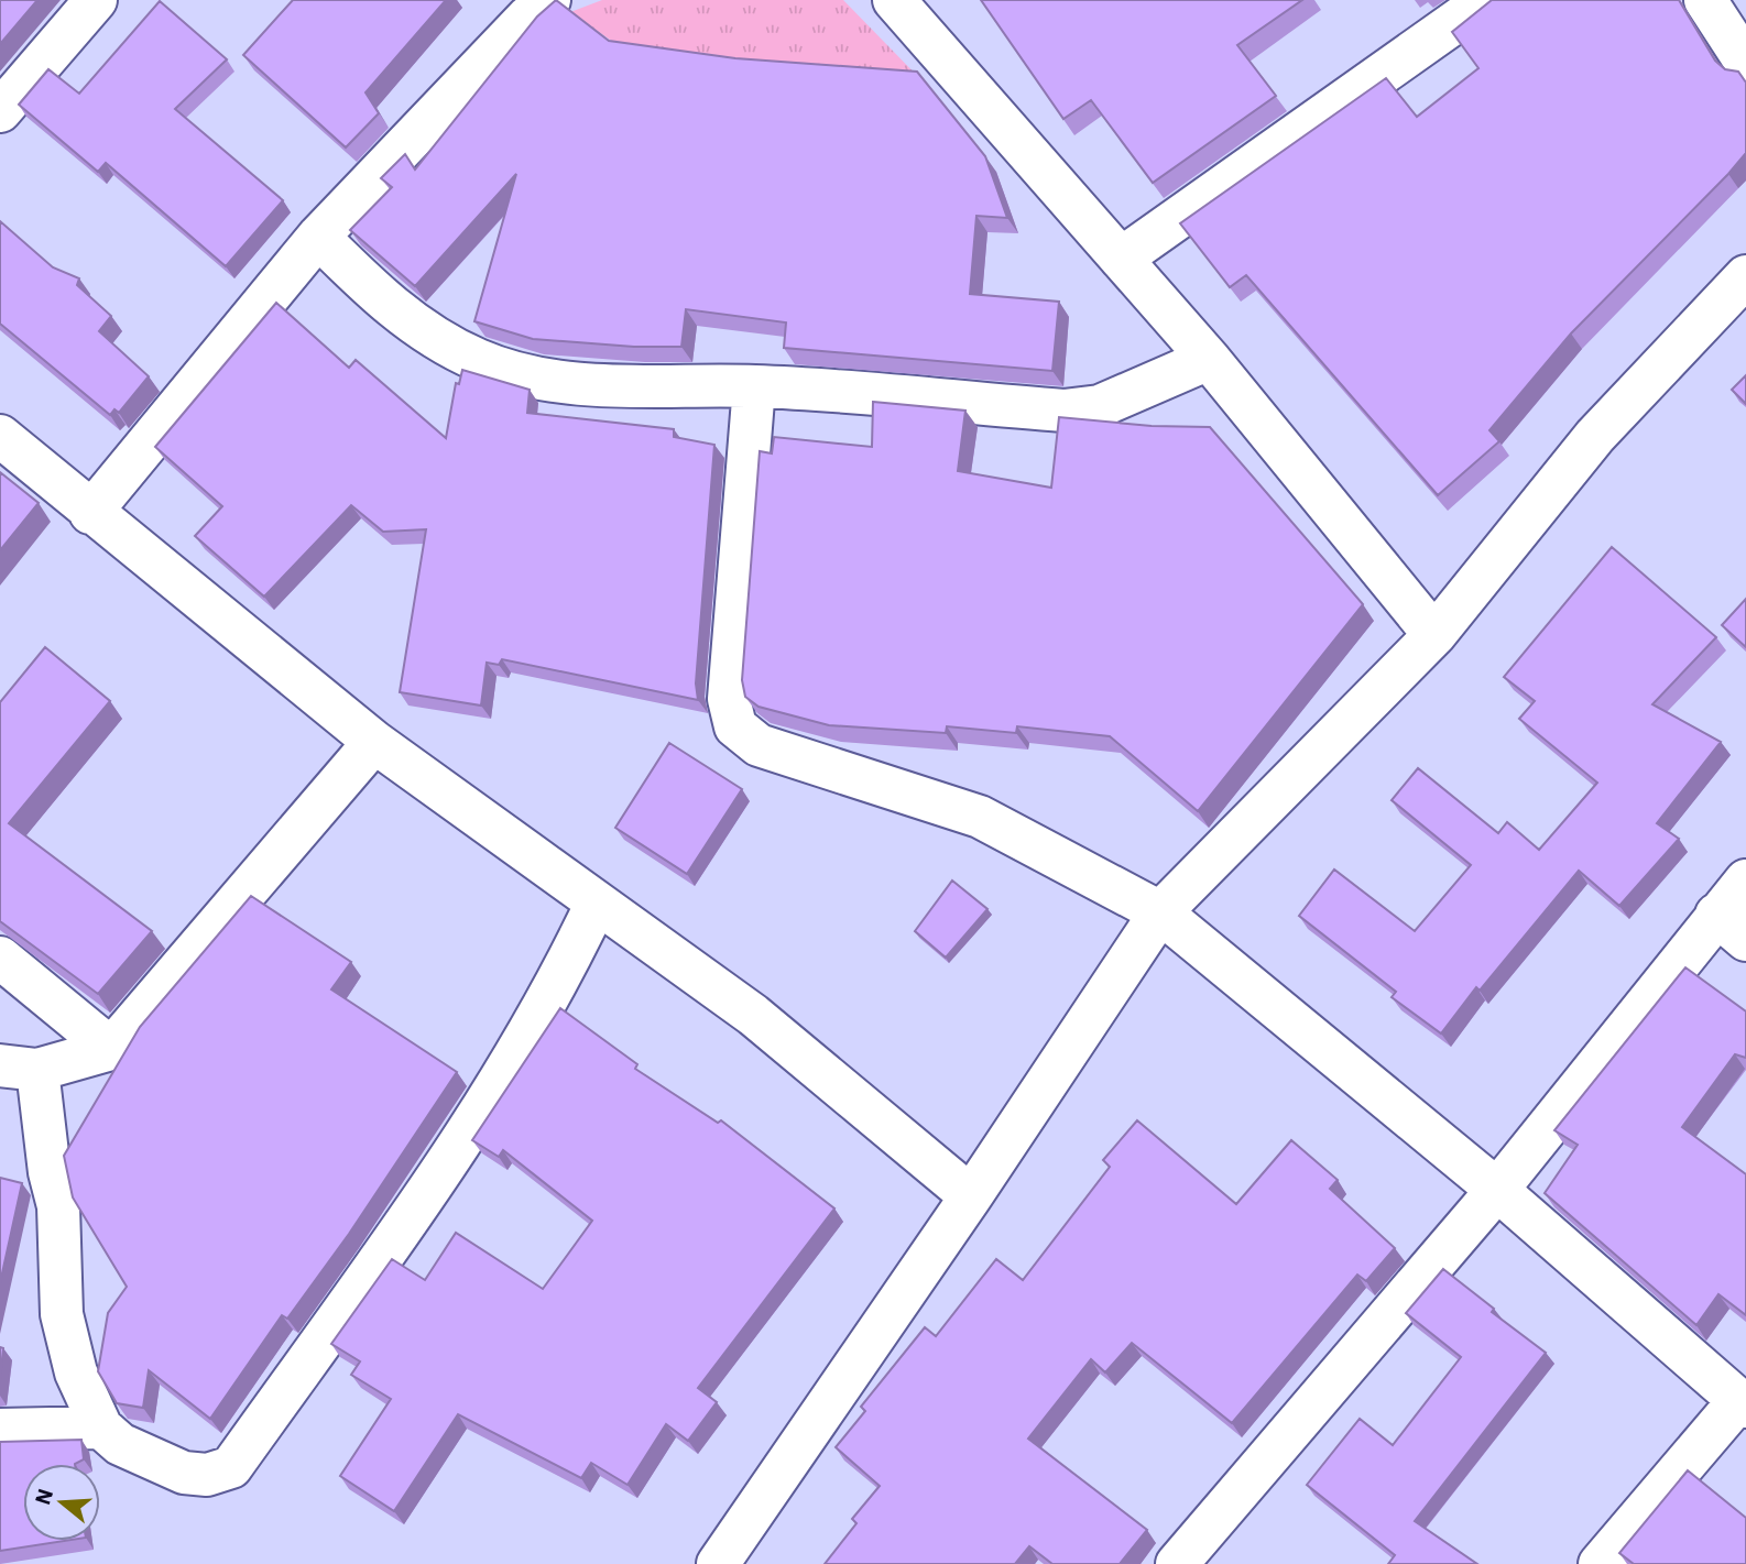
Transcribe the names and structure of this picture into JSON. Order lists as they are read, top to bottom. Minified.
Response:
{"north":"left"}
